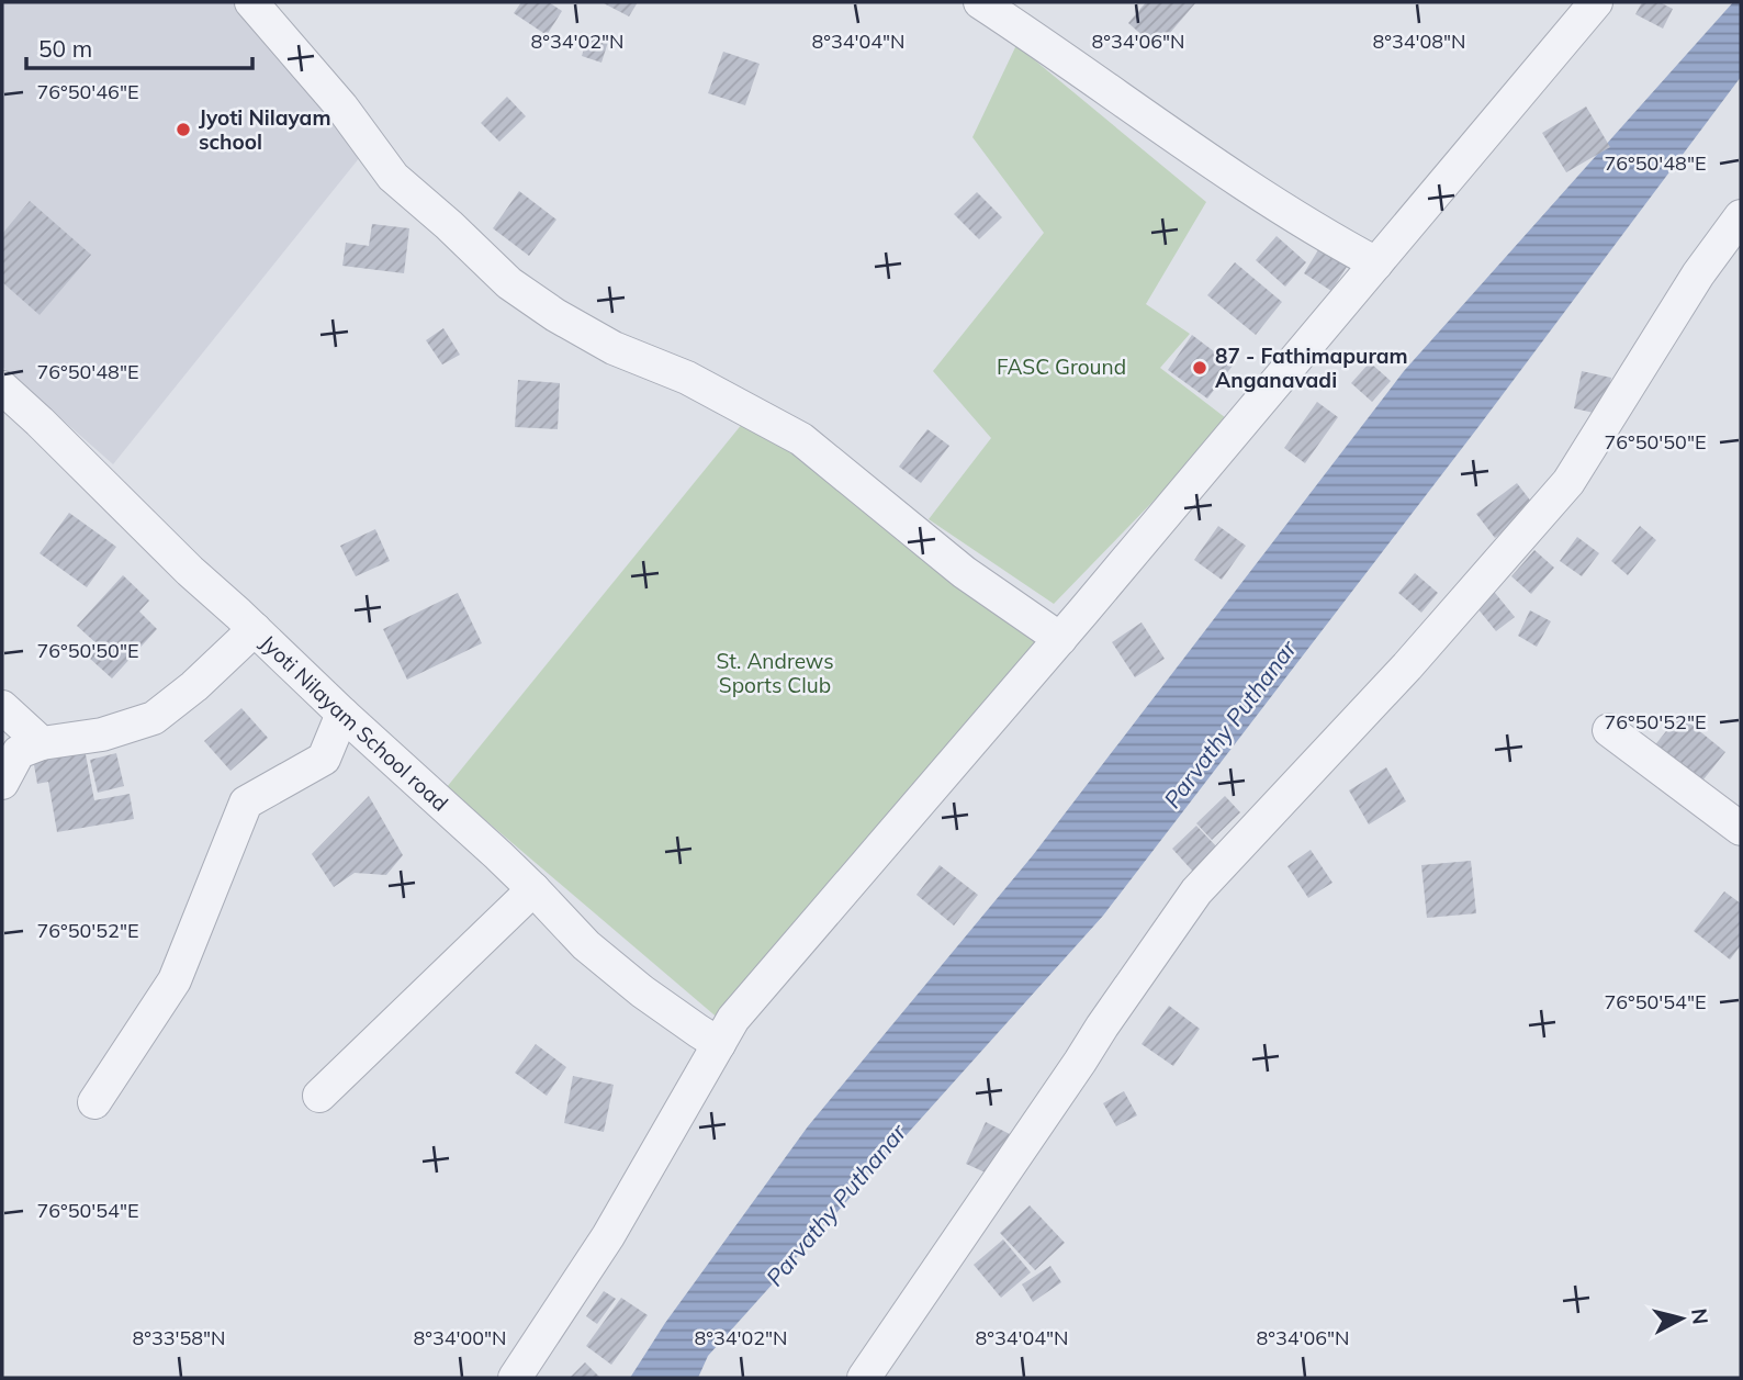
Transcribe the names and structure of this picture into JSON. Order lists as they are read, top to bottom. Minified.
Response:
{"streets":{"street":["Jyoti Nilayam School road"]},"water":["Parvathy Puthanar"],"parks":["FASC Ground","St. Andrews Sports Club"],"places":["Jyoti Nilayam school","87 - Fathimapuram Anganavadi"],"scale_bar":"50 m","north":"right","coordinates":["8°34'02\"N","8°34'04\"N","8°34'06\"N","8°34'08\"N","76°50'46\"E","76°50'48\"E","76°50'50\"E","76°50'52\"E","76°50'54\"E","8°33'58\"N","8°34'00\"N"]}
